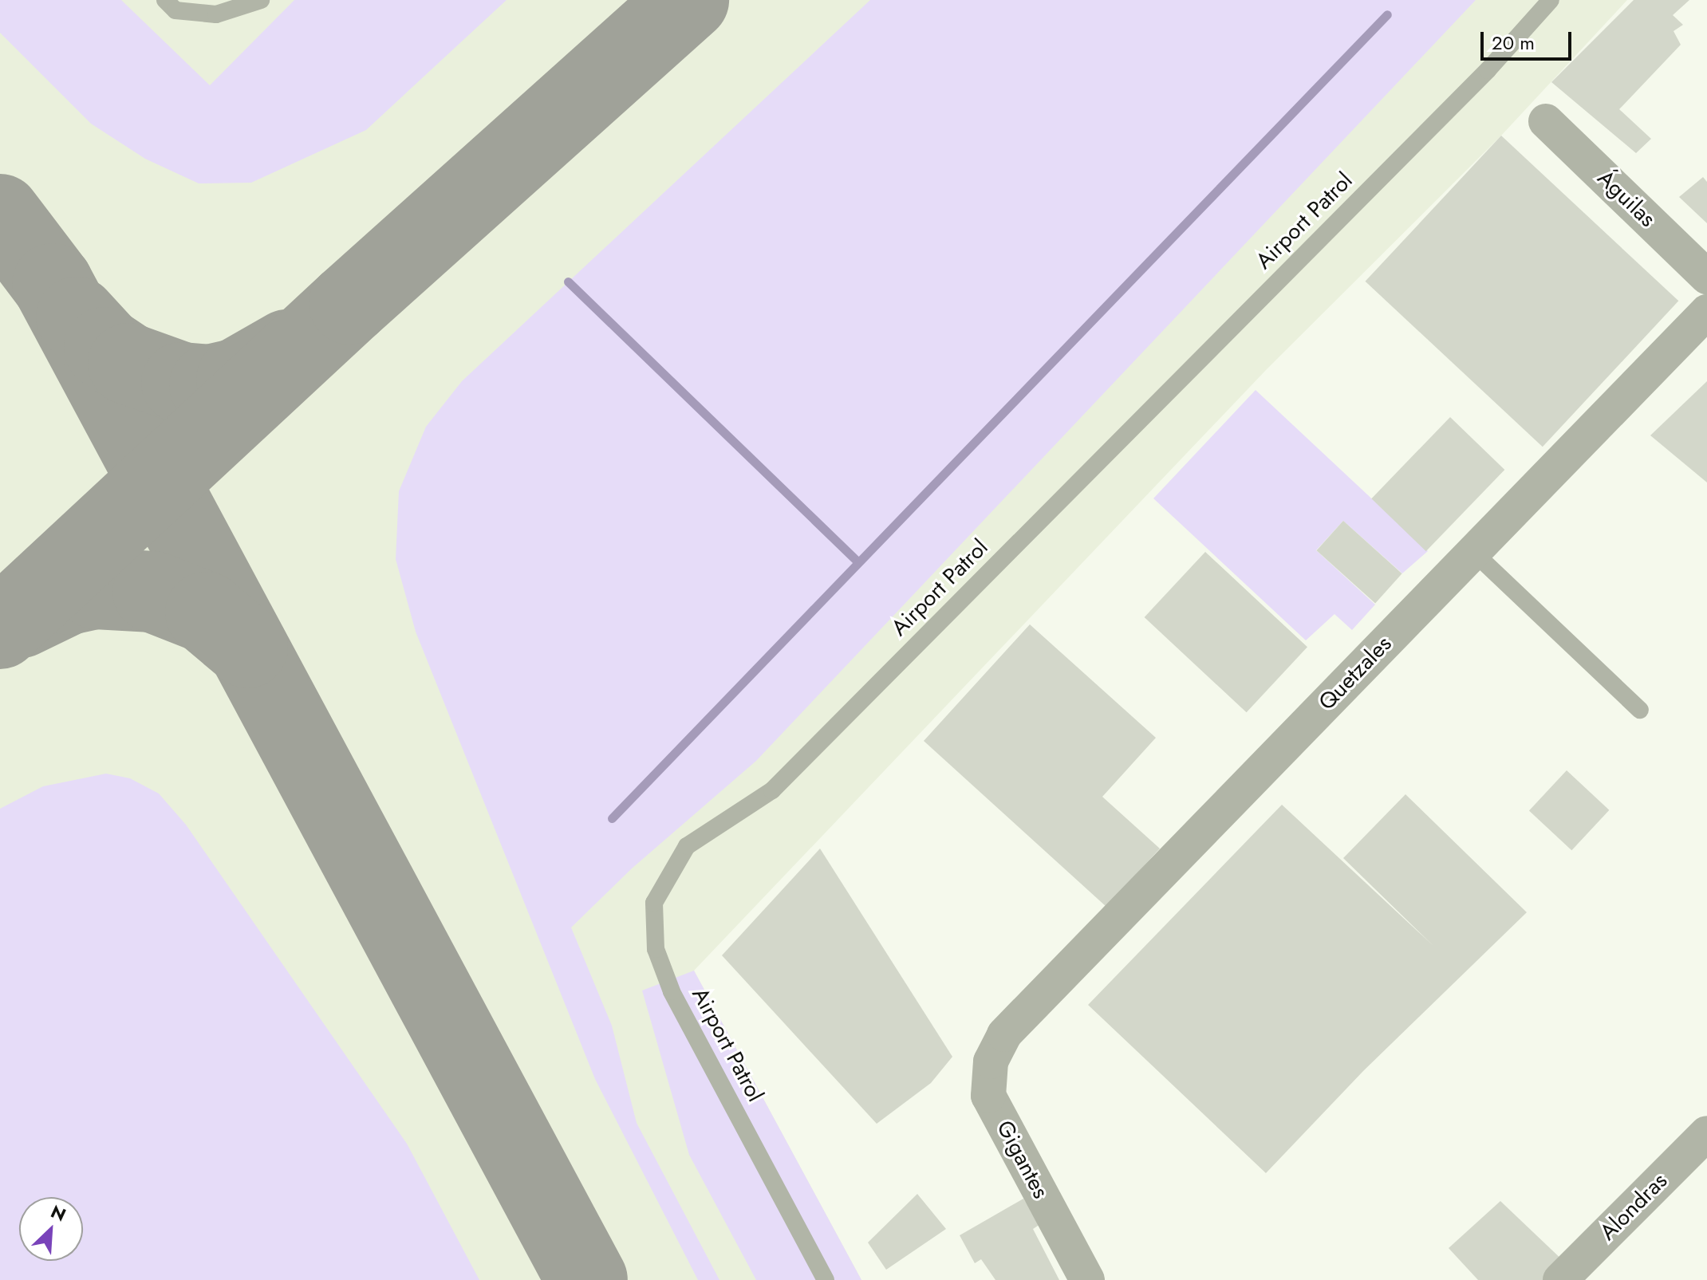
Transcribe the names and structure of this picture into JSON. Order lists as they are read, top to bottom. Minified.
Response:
{"streets":{"street":["Águilas","Quetzales","Gigantes","Alondras"],"lane":["Airport Patrol"]},"crossings":[["Quetzales","Gigantes"]],"scale_bar":"20 m","north":"top right"}
